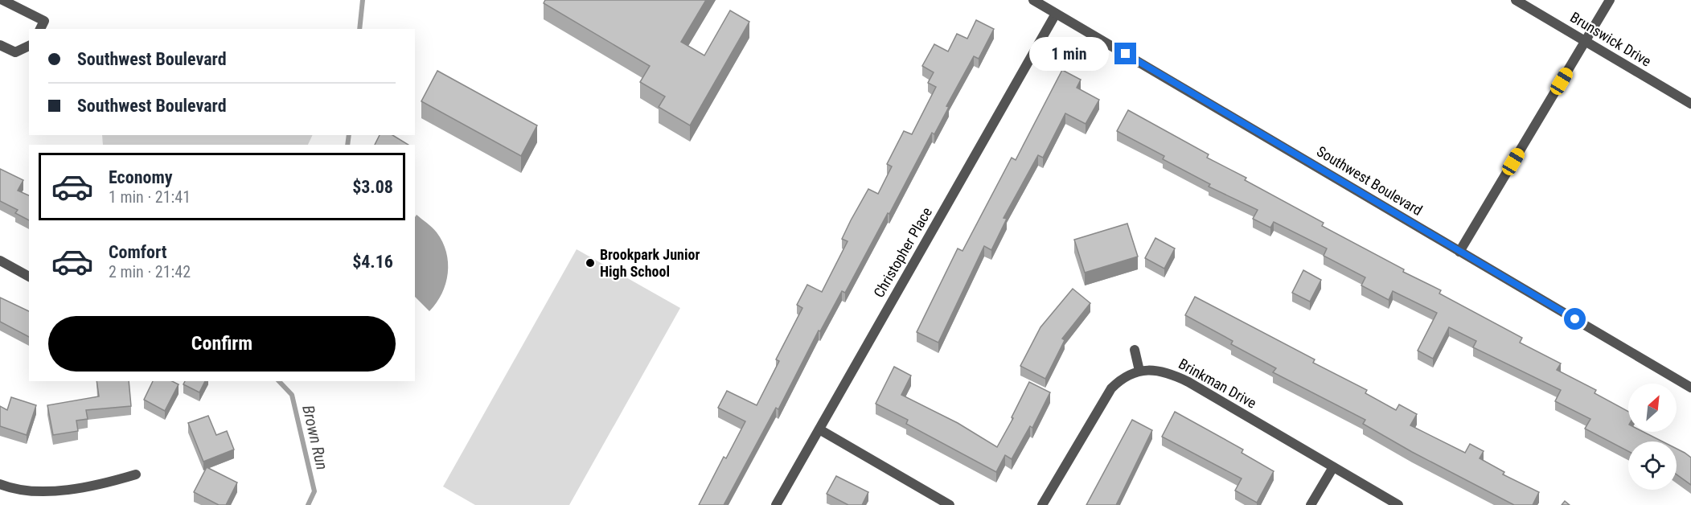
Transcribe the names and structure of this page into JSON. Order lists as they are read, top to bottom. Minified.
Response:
{"streets":{"street":["Brunswick Drive","Southwest Boulevard","Christopher Place","Brinkman Drive"]},"crossings":[["Southwest Boulevard","Christopher Place"]],"water":["Brown Run"],"places":["Brookpark Junior High School"],"north":"top right","page":{"banner":["Southwest Boulevard","Southwest Boulevard"],"bubble":"1 min","list":[{"name":"Economy","note":"1 min · 21:41","value":"$3.08"},{"name":"Comfort","note":"2 min · 21:42","value":"$4.16"}],"buttons":"Confirm"}}
